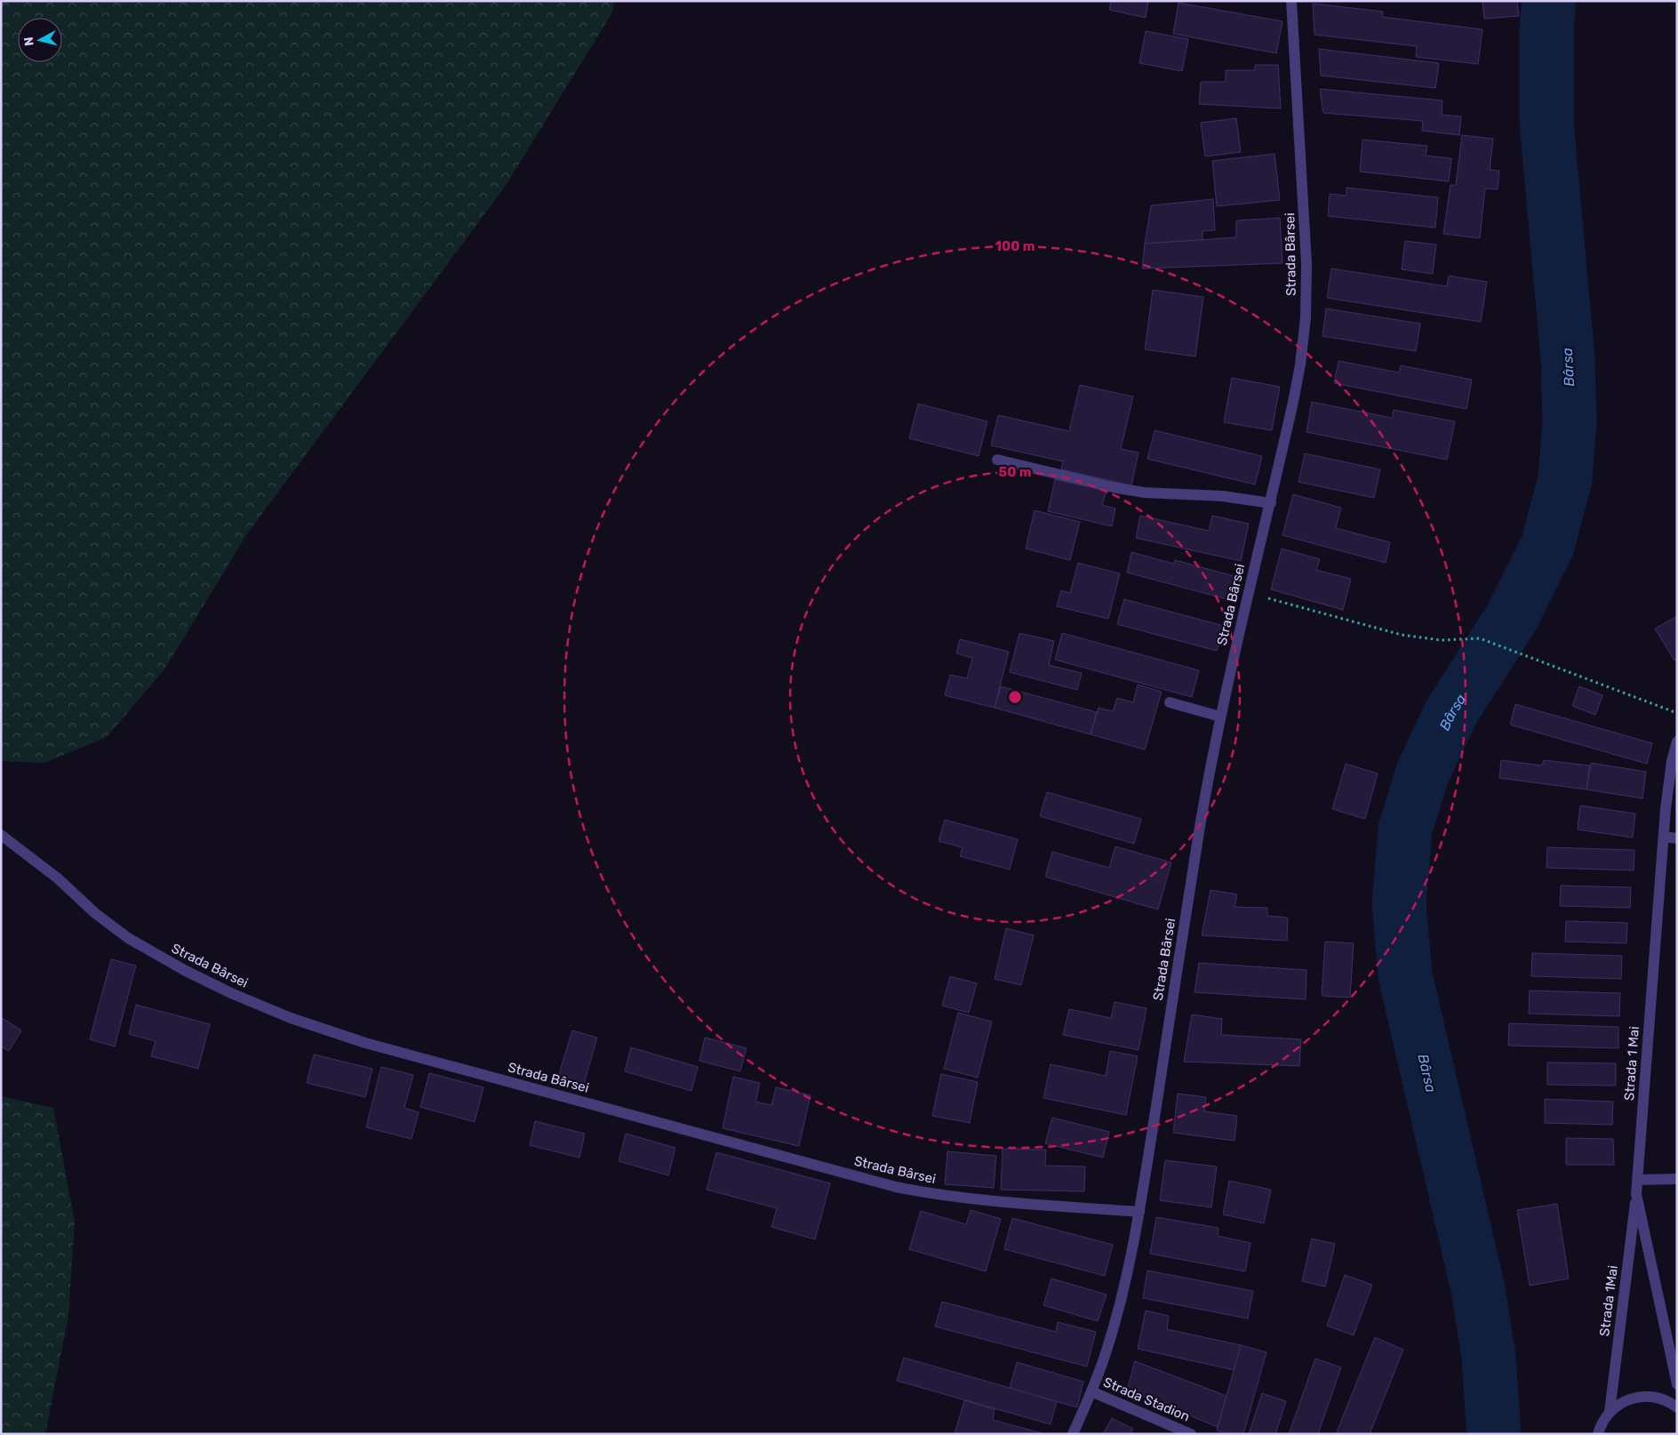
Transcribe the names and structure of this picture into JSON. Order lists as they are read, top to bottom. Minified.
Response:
{"streets":{"street":["Strada Bârsei","Strada 1 Mai","Strada 1Mai","Strada Stadion"]},"crossings":[["Strada Bârsei","Strada Stadion"],["Strada 1 Mai","Strada 1Mai"]],"water":["Bârsa"],"north":"left","rings":["100 m","50 m"]}
